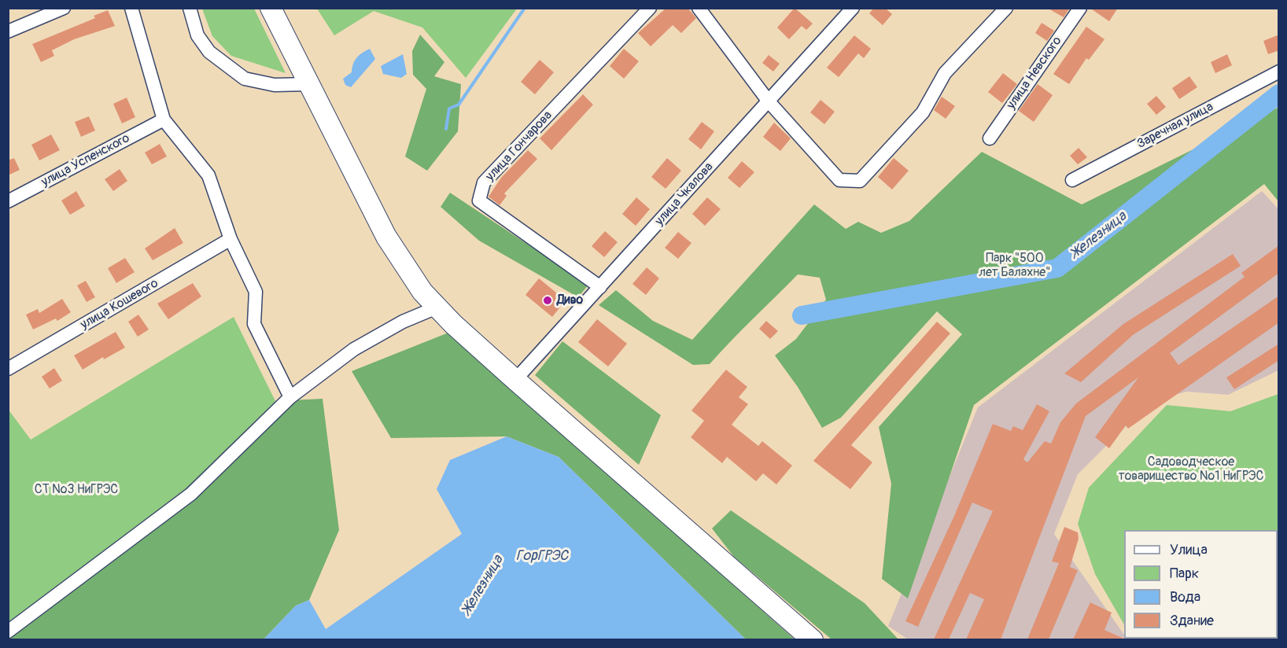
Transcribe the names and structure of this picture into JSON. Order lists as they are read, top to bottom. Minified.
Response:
{"streets":{"street":["улица Невского","Заречная улица","улица Гончарова","улица Успенского","улица Чкалова","улица Кошевого"]},"crossings":[["улица Гончарова","улица Чкалова"]],"water":["Железница","ГорГРЭС"],"parks":["Парк \"500 лет Балахне\"","Садоводческое товарищество №1 НиГРЭС","СТ №3 НиГРЭС"],"places":["Диво"],"legend":["Улица","Парк","Вода","Здание"]}
